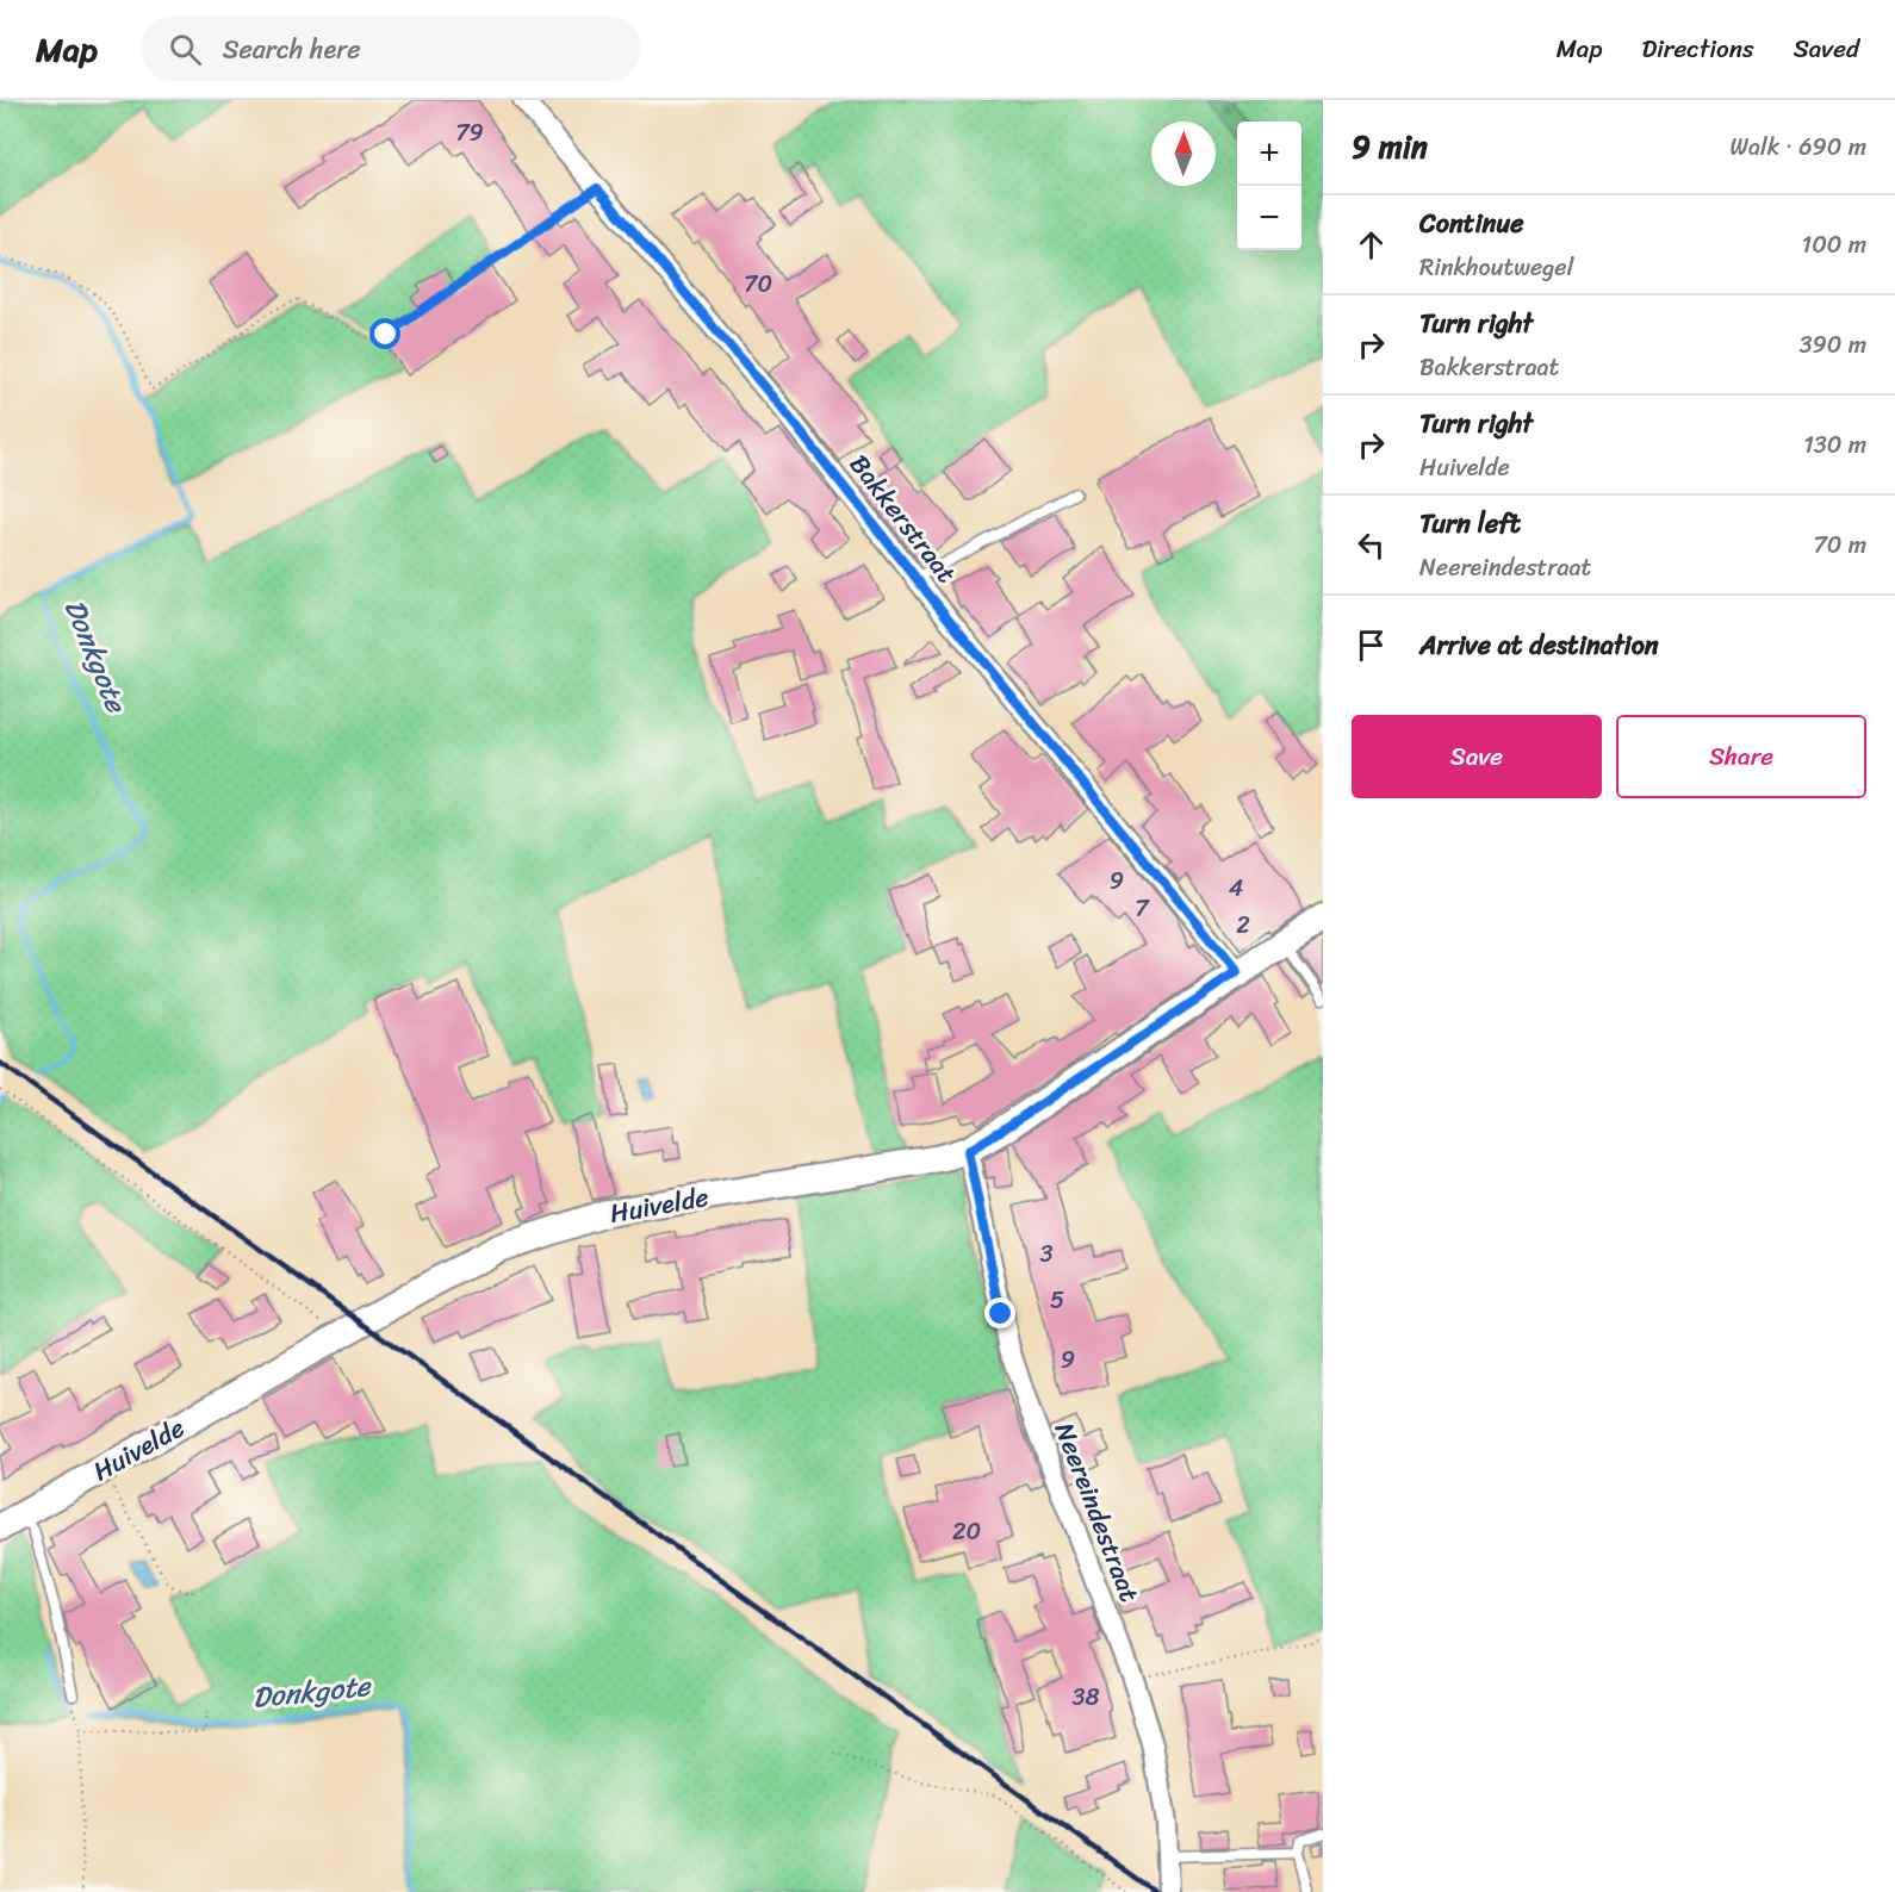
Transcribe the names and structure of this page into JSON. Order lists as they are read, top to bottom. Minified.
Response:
{"streets":{"street":["Bakkerstraat","Huivelde","Neereindestraat"]},"crossings":[["Bakkerstraat","Huivelde"],["Huivelde","Neereindestraat"]],"water":["Donkgote"],"house_numbers":["79","70","9","4","7","2","3","5","9","20","38"],"north":"top","page":{"header":"Map","search":"Search here","nav":["Map","Directions","Saved"],"heading":["9 min","Walk · 690 m"],"map_buttons":["+","−"],"list":[["Continue","Rinkhoutwegel","100 m"],["Turn right","Bakkerstraat","390 m"],["Turn right","Huivelde","130 m"],["Turn left","Neereindestraat","70 m"],"Arrive at destination"],"buttons":["Save","Share"]}}
